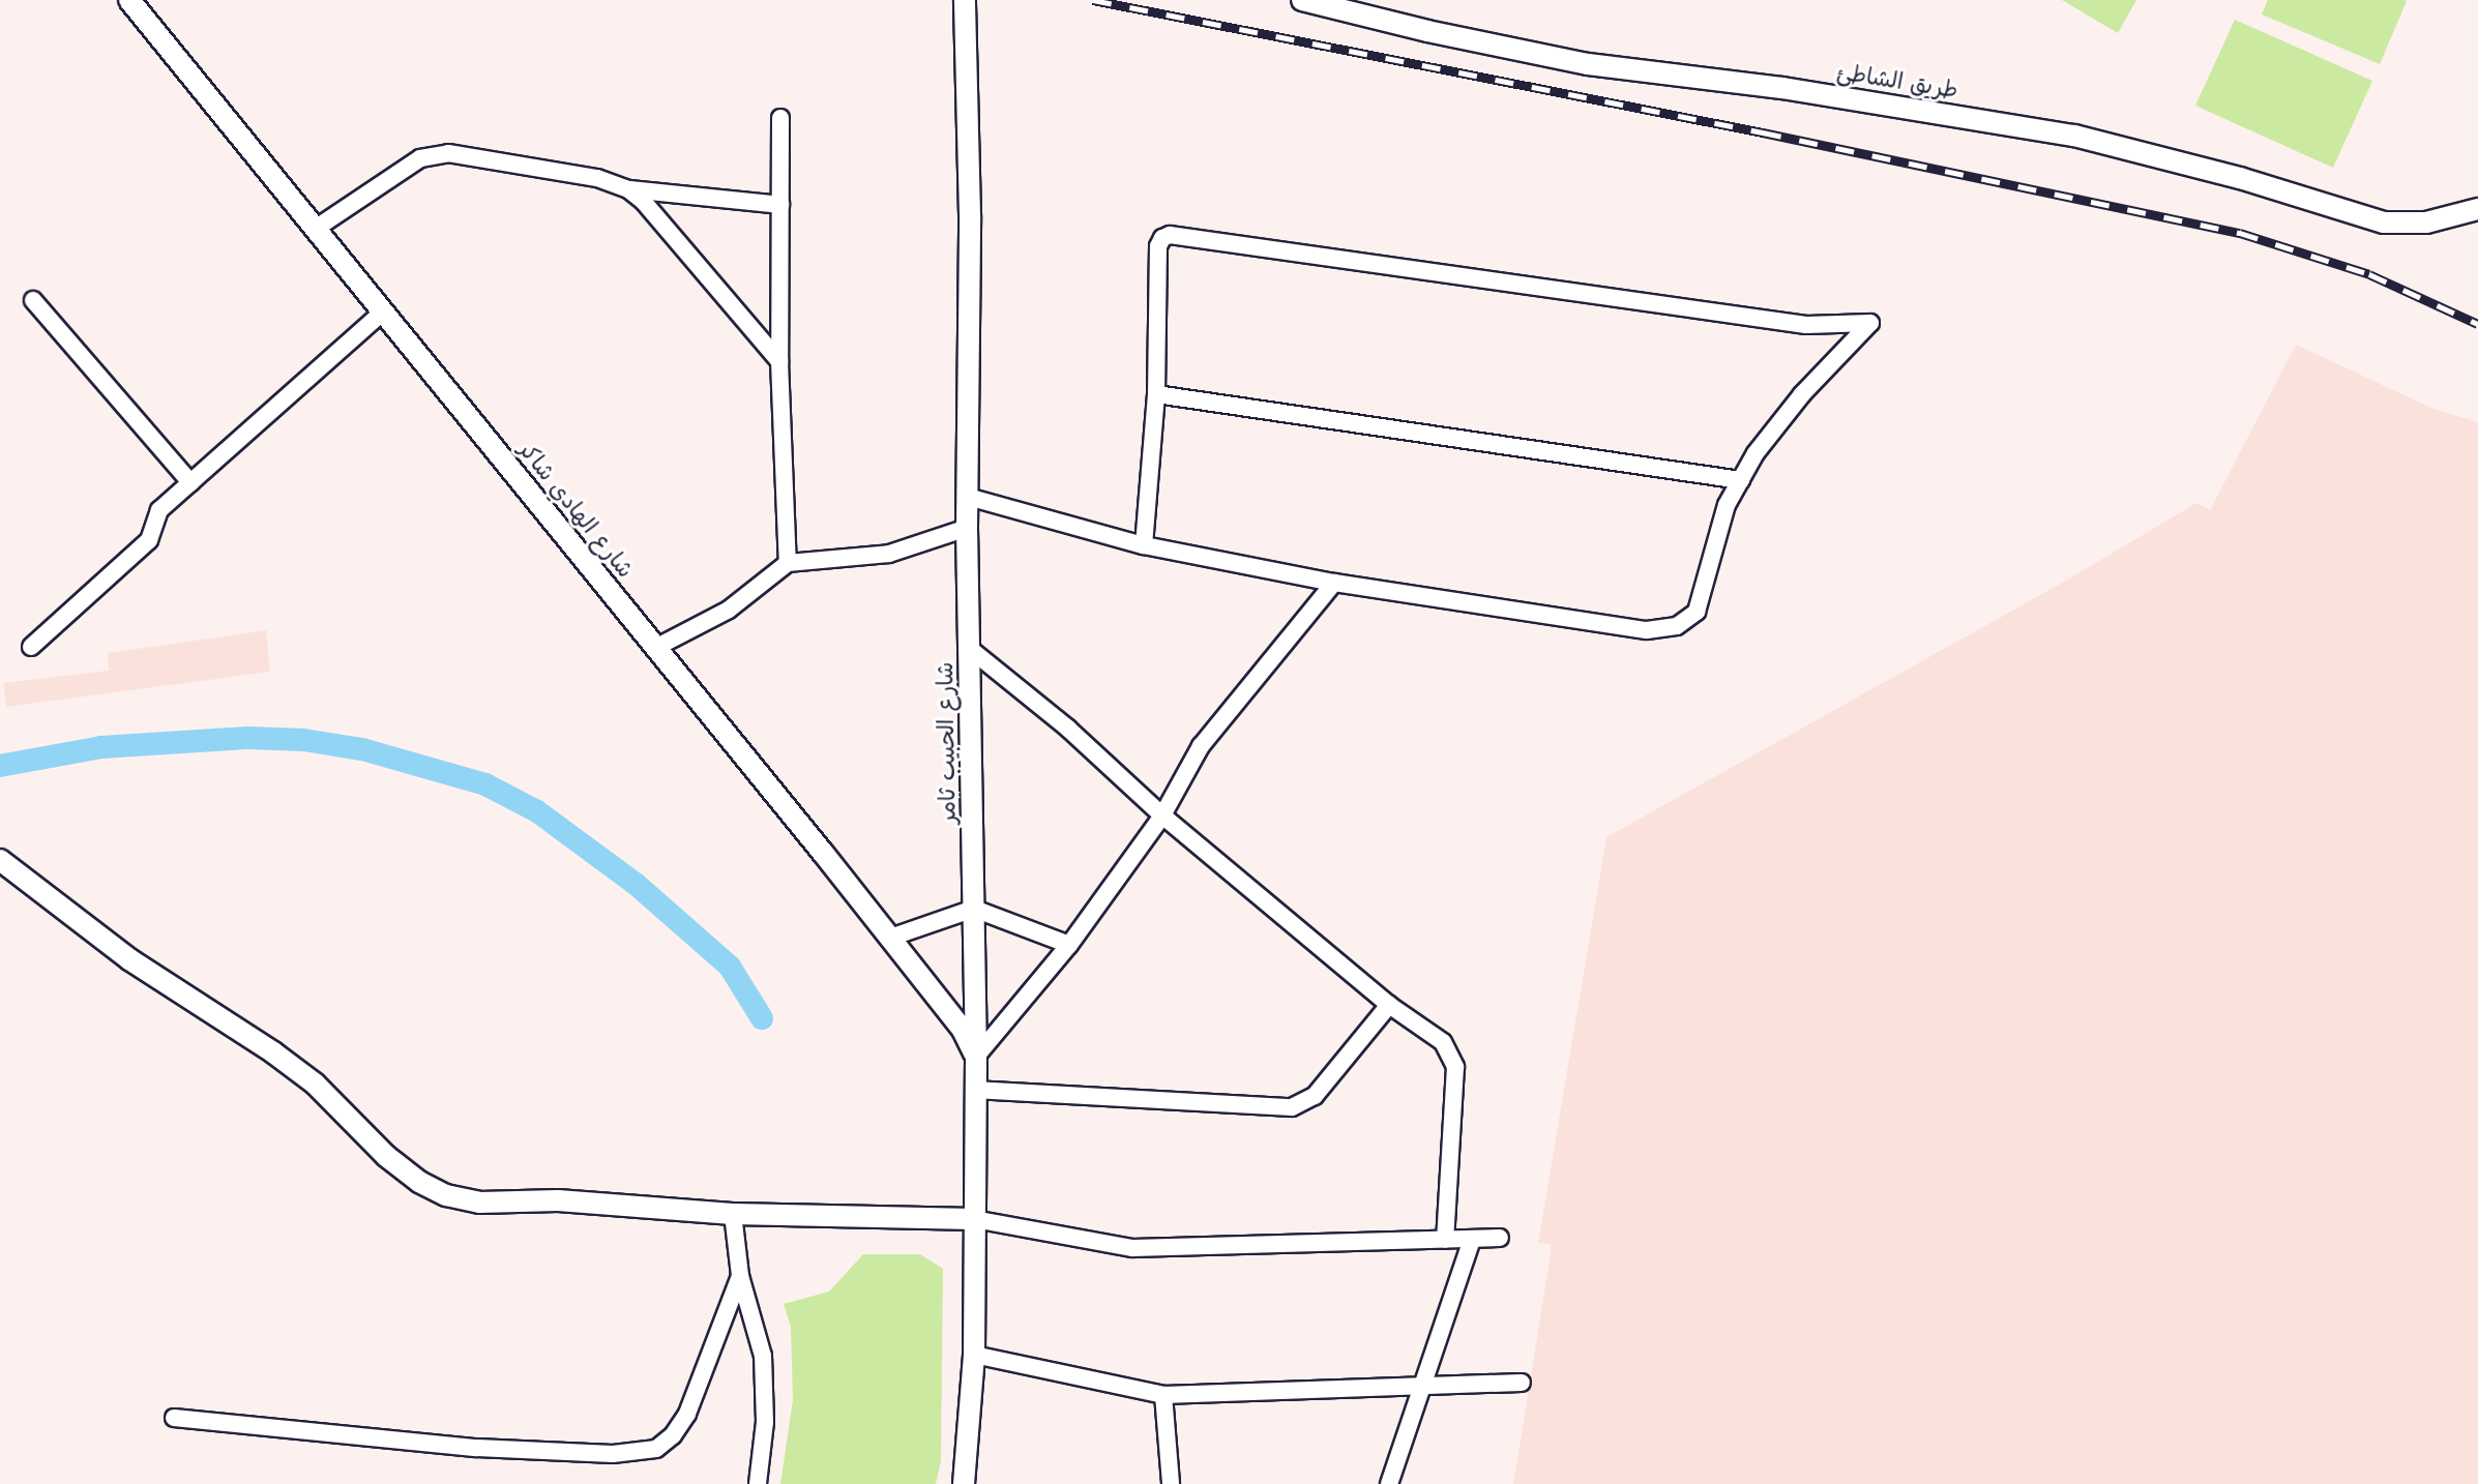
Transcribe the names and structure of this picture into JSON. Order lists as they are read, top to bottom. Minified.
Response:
{"streets":{"street":["طريق الشاطئ","شارع الهادي شاكر","شارع الحبيب ثامر"]},"crossings":[["شارع الهادي شاكر","شارع الحبيب ثامر"]]}
